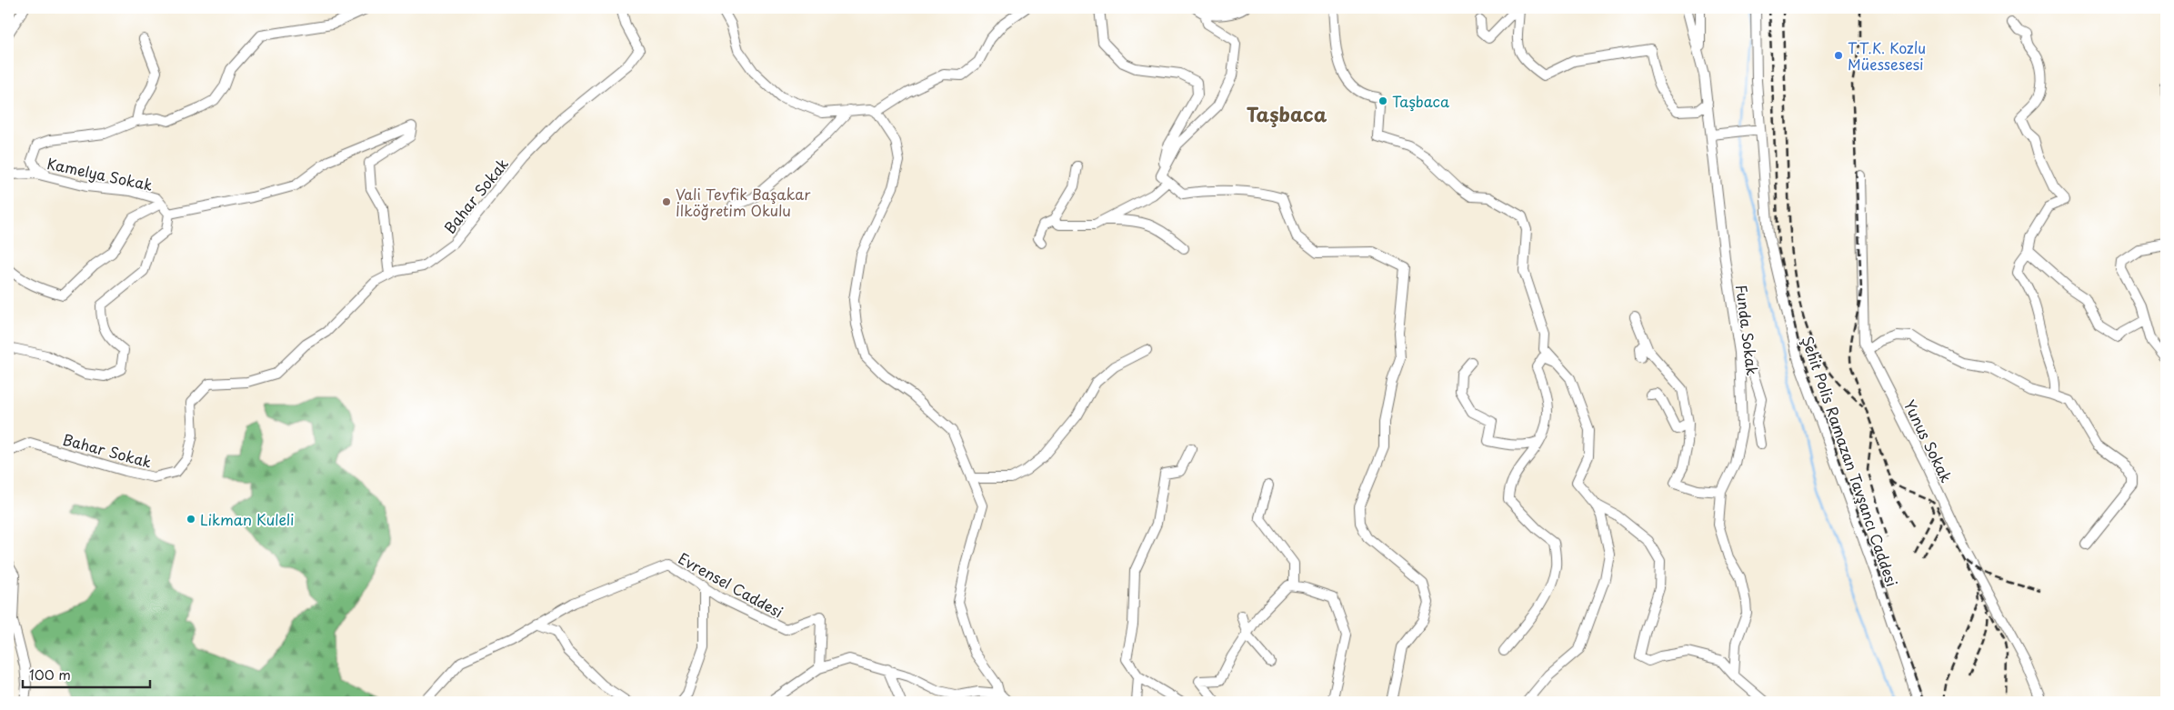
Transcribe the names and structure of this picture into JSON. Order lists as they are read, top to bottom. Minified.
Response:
{"streets":{"street":["Kamelya Sokak","Bahar Sokak","Funda Sokak","Yunus Sokak","Şehit Polis Ramazan Tavşancı Caddesi","Evrensel Caddesi"]},"districts":["Taşbaca"],"places":["T.T.K. Kozlu Müessesesi","Taşbaca","Vali Tevfik Başakar İlköğretim Okulu","Likman Kuleli"],"scale_bar":"100 m"}
